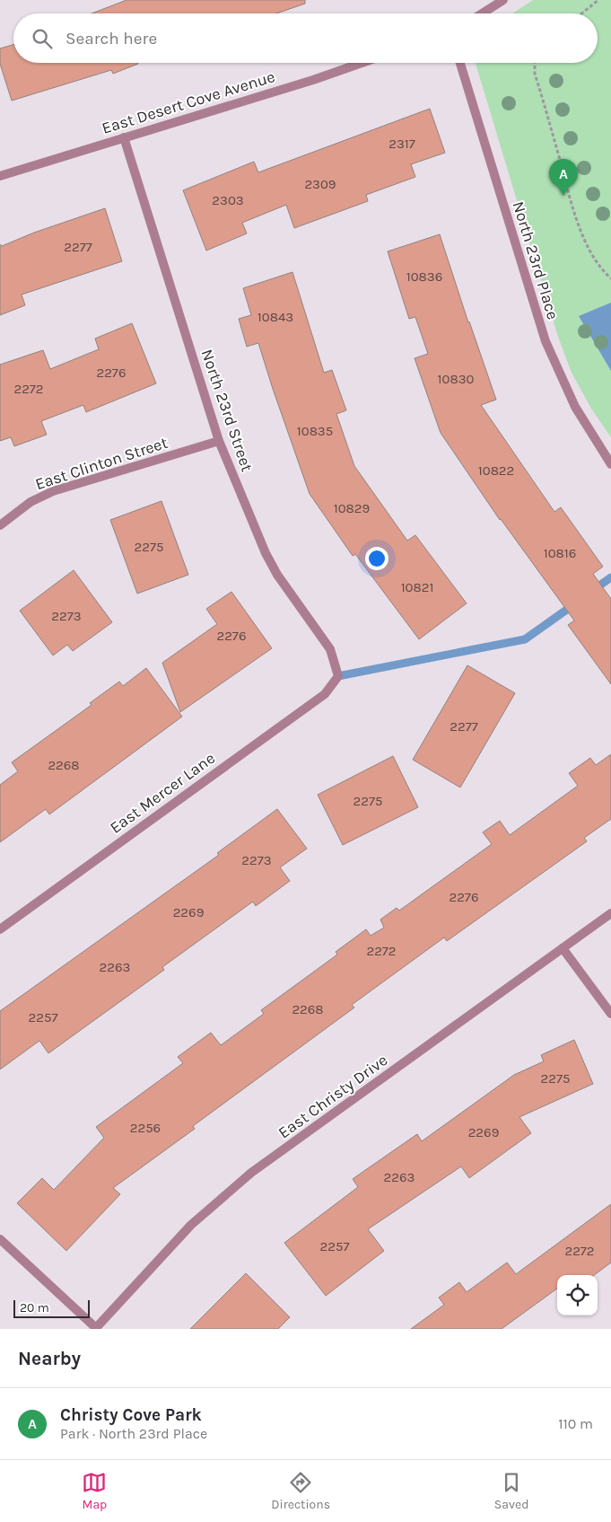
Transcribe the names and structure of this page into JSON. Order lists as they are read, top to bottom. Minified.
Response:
{"streets":{"street":["East Desert Cove Avenue","North 23rd Place","North 23rd Street","East Clinton Street","East Mercer Lane","East Christy Drive"]},"crossings":[["East Desert Cove Avenue","North 23rd Street"],["North 23rd Street","East Clinton Street"],["North 23rd Street","East Mercer Lane"]],"house_numbers":["2317","2309","2303","2277","10836","10843","2276","10830","2272","10835","10822","10829","2275","10816","10821","2273","2276","2277","2268","2275","2273","2276","2269","2272","2263","2268","2257","2275","2256","2269","2263","2257","2272"],"scale_bar":"20 m","page":{"search":"Search here","pins":"A","scale":"20 m","heading":"Nearby","list":[{"mark":"A","name":"Christy Cove Park","note":"Park · North 23rd Place","value":"110 m"}],"nav":["Map","Directions","Saved"]}}
